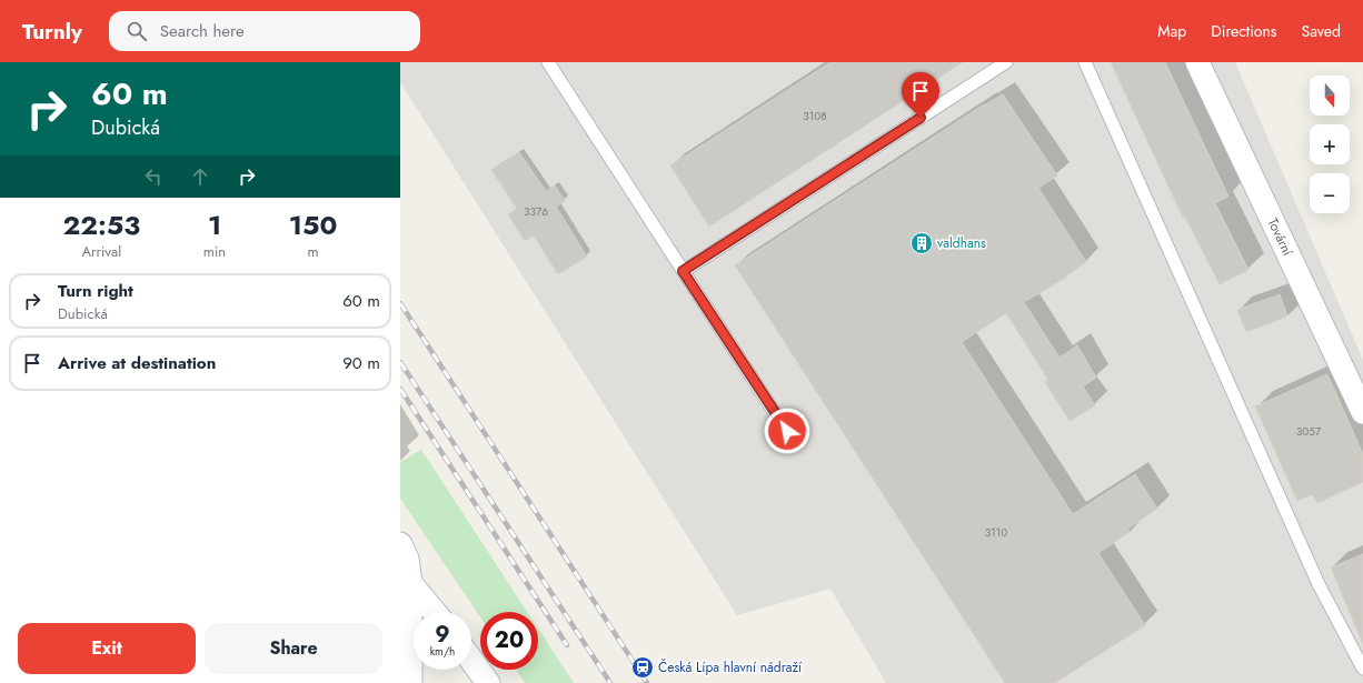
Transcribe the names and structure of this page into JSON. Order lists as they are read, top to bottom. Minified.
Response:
{"streets":{"street":["Tovární"]},"places":{"building":["valdhans"],"station":["Česká Lípa hlavní nádraží"]},"house_numbers":["3108","3376","3057","3110"],"north":"bottom","page":{"header":"Turnly","search":"Search here","nav":["Map","Directions","Saved"],"turn":["60 m","Dubická"],"map_buttons":["+","−"],"eta":["22:53","Arrival","1","min","150","m"],"list":[{"name":"Turn right","note":"Dubická","value":"60 m"},{"name":"Arrive at destination","value":"90 m"}],"speed":"9 km/h","limit":"20","buttons":["Exit","Share"]}}
